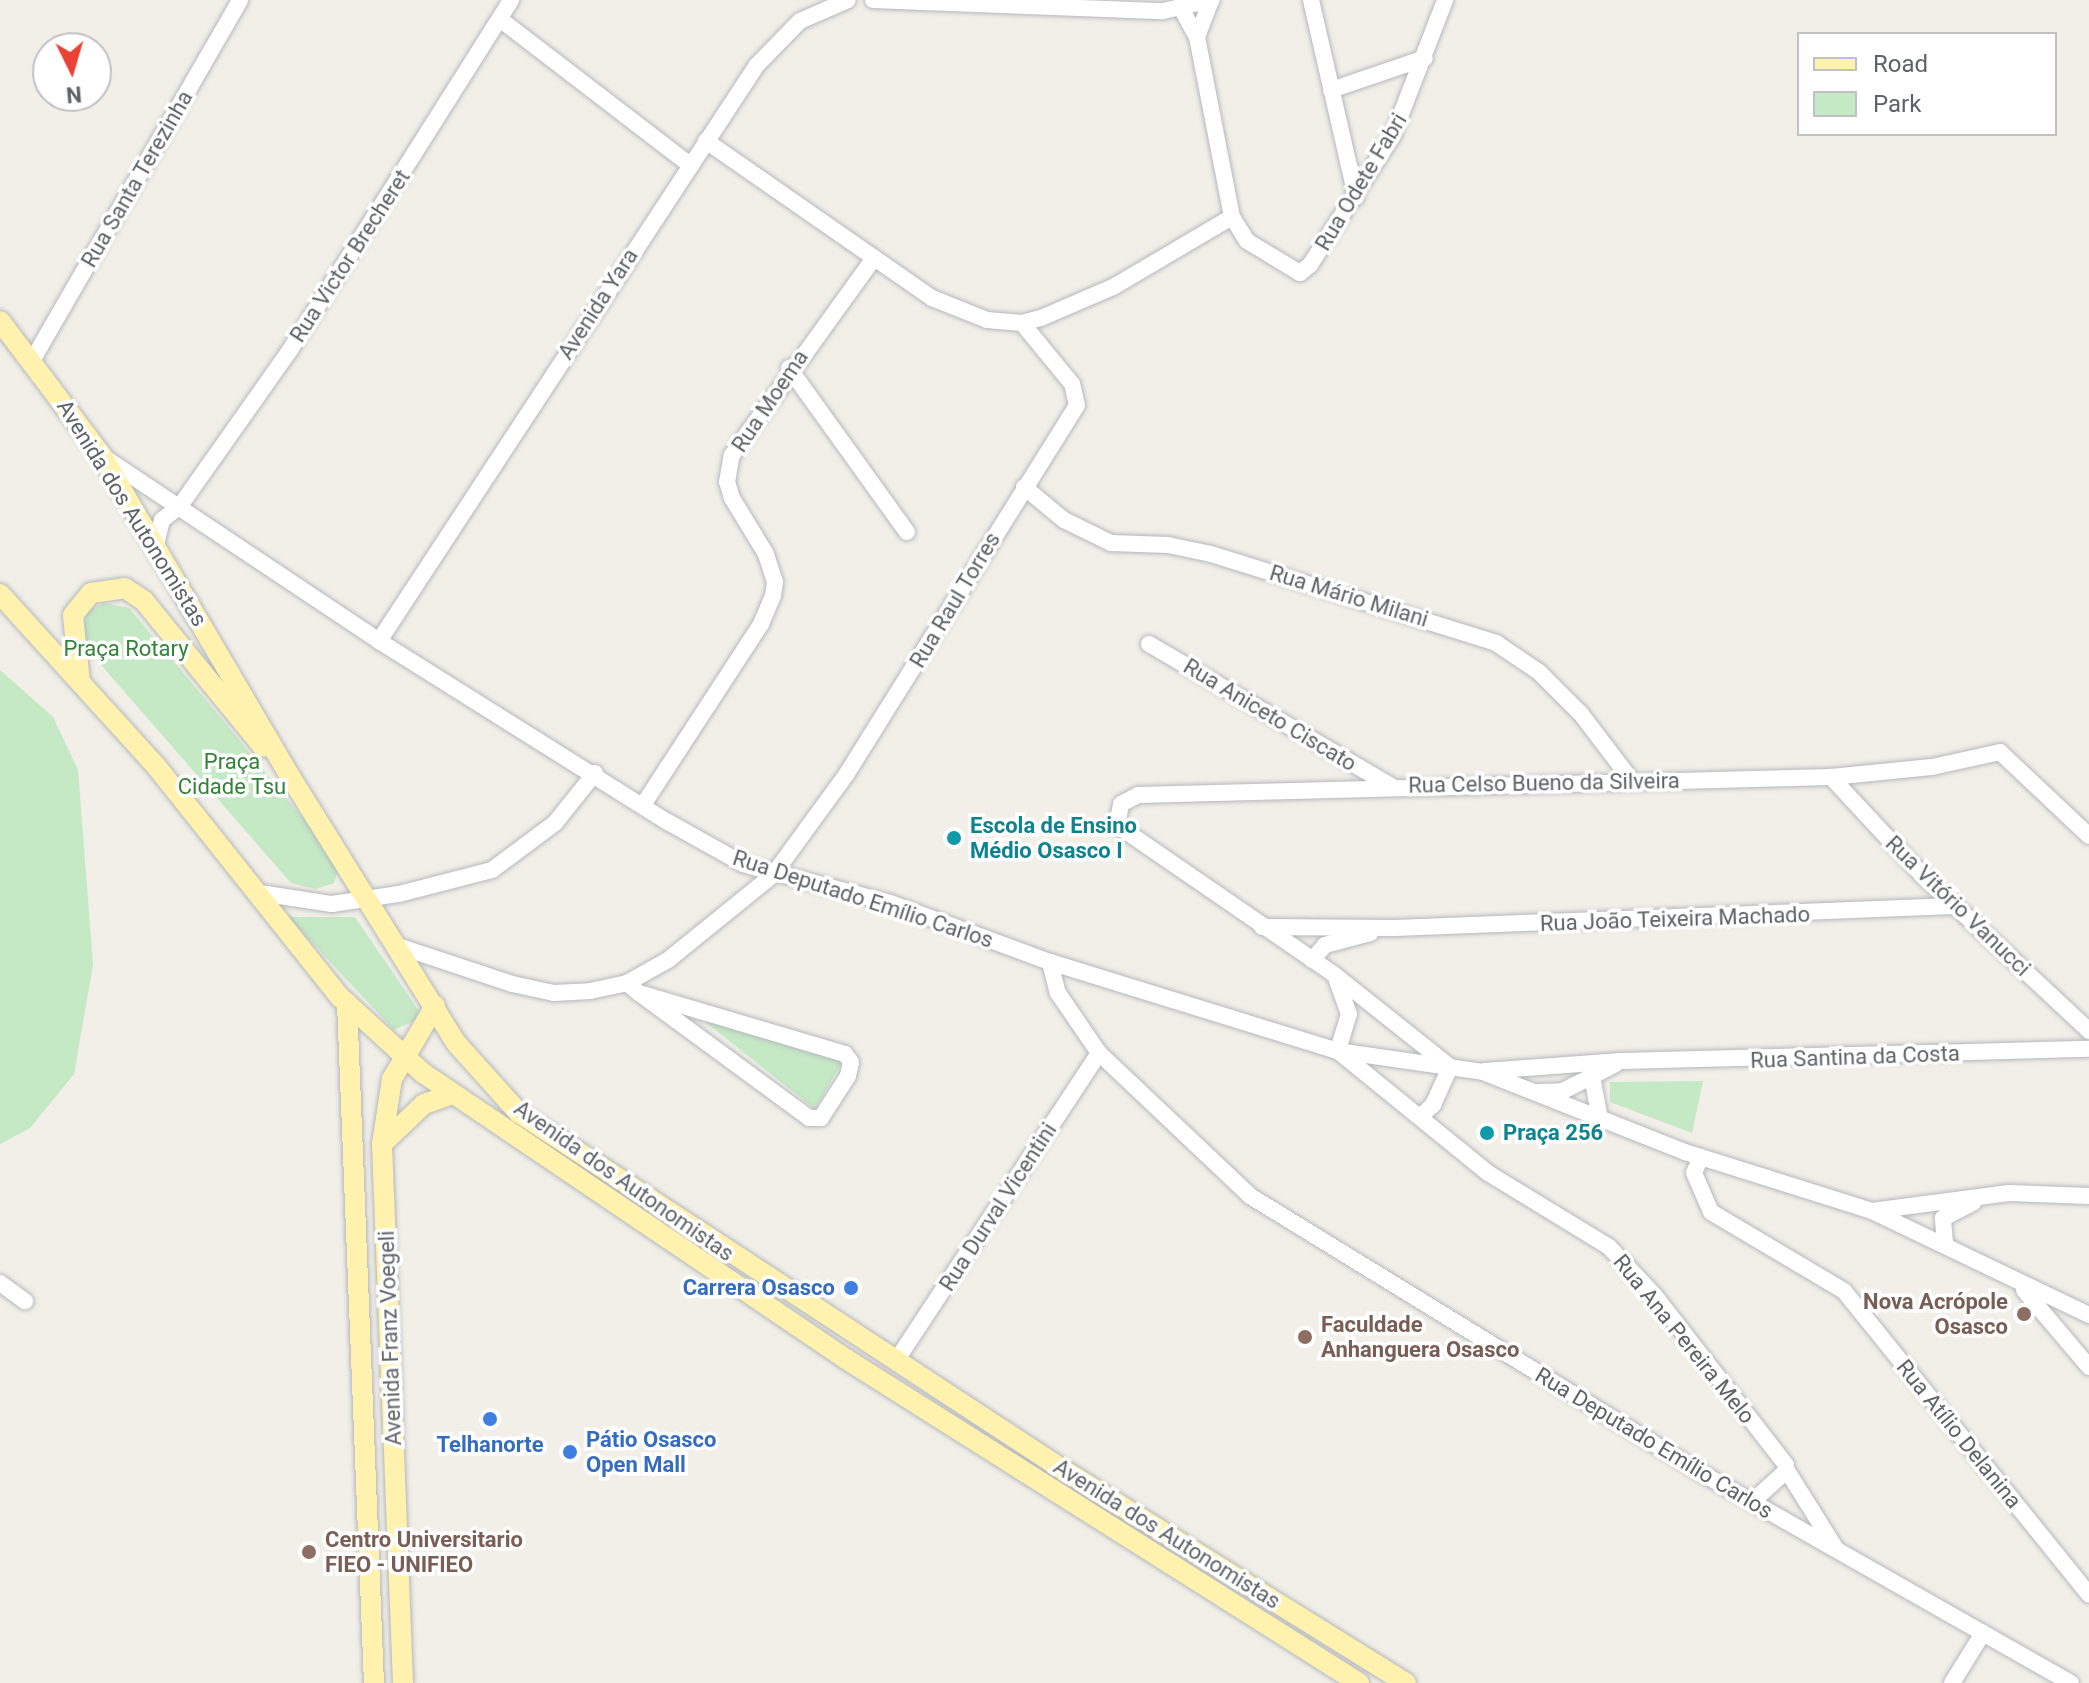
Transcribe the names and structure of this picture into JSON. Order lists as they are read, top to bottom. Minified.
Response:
{"streets":{"main road":["Avenida dos Autonomistas","Avenida Franz Voegeli"],"street":["Rua Santa Terezinha","Rua Odete Fabri","Rua Victor Brecheret","Avenida Yara","Rua Moema","Rua Mário Milani","Rua Raul Torres","Rua Aniceto Ciscato","Rua Celso Bueno da Silveira","Rua Deputado Emílio Carlos","Rua Vitório Vanucci","Rua João Teixeira Machado","Rua Santina da Costa","Rua Durval Vicentini","Rua Ana Pereira Melo","Rua Atílio Delanina"]},"crossings":[["Rua Santa Terezinha","Avenida dos Autonomistas"],["Rua Victor Brecheret","Rua Deputado Emílio Carlos"],["Avenida Yara","Rua Deputado Emílio Carlos"],["Rua Moema","Rua Deputado Emílio Carlos"],["Avenida dos Autonomistas","Rua Deputado Emílio Carlos"],["Avenida dos Autonomistas","Rua Durval Vicentini"],["Avenida dos Autonomistas","Avenida Franz Voegeli"],["Rua Mário Milani","Rua Raul Torres"],["Rua Mário Milani","Rua Celso Bueno da Silveira"],["Rua Raul Torres","Rua Deputado Emílio Carlos"],["Rua Aniceto Ciscato","Rua Celso Bueno da Silveira"],["Rua Celso Bueno da Silveira","Rua Vitório Vanucci"],["Rua Celso Bueno da Silveira","Rua João Teixeira Machado"],["Rua Deputado Emílio Carlos","Rua Durval Vicentini"],["Rua Deputado Emílio Carlos","Rua Ana Pereira Melo"],["Rua Vitório Vanucci","Rua João Teixeira Machado"]],"parks":["Praça Rotary","Praça Cidade Tsu"],"places":["Escola de Ensino Médio Osasco I","Praça 256","Carrera Osasco","Nova Acrópole Osasco","Faculdade Anhanguera Osasco","Telhanorte","Pátio Osasco Open Mall","Centro Universitario FIEO - UNIFIEO"],"legend":["Road","Park"],"north":"bottom"}
